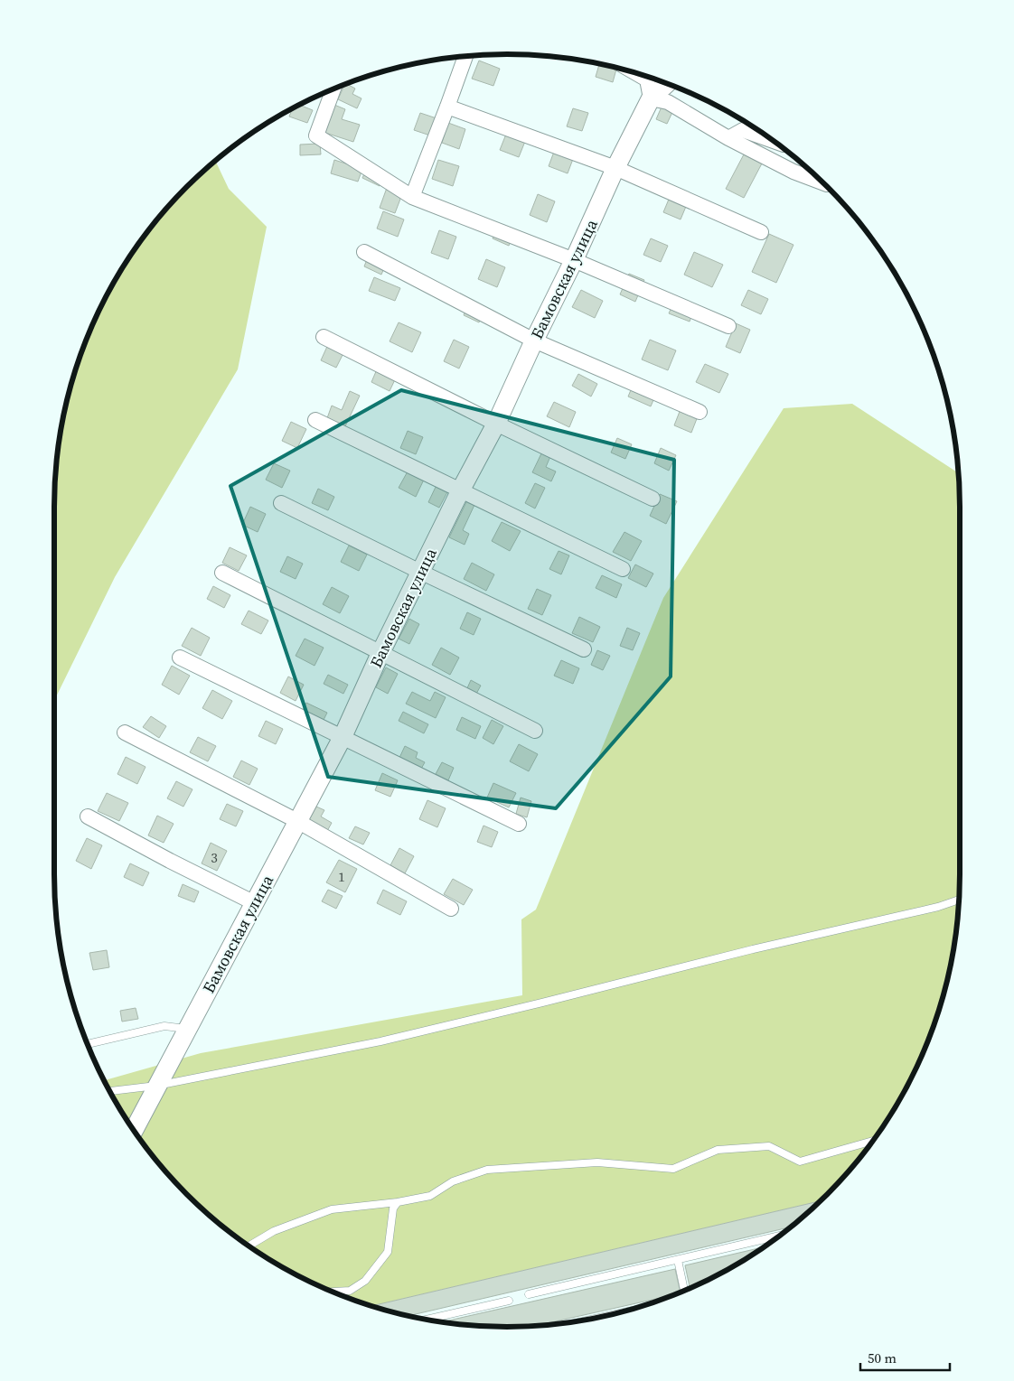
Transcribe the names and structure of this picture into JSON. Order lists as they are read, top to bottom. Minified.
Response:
{"streets":{"street":["Бамовская улица"]},"house_numbers":["3","1"],"scale_bar":"50 m"}
